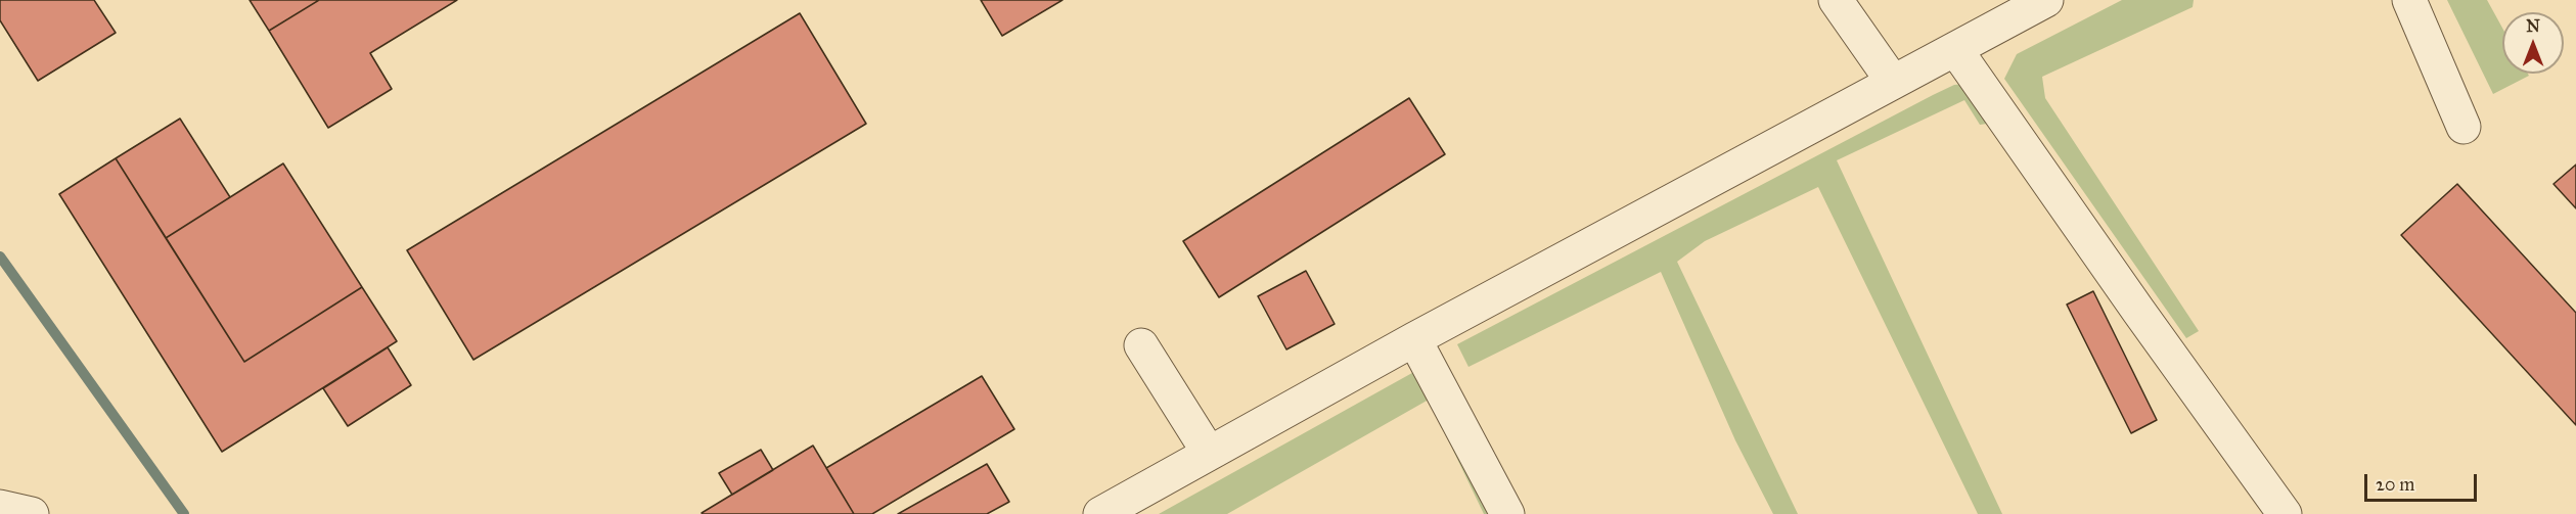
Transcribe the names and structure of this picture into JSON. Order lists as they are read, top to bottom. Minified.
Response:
{"scale_bar":"20 m","north":"top"}
